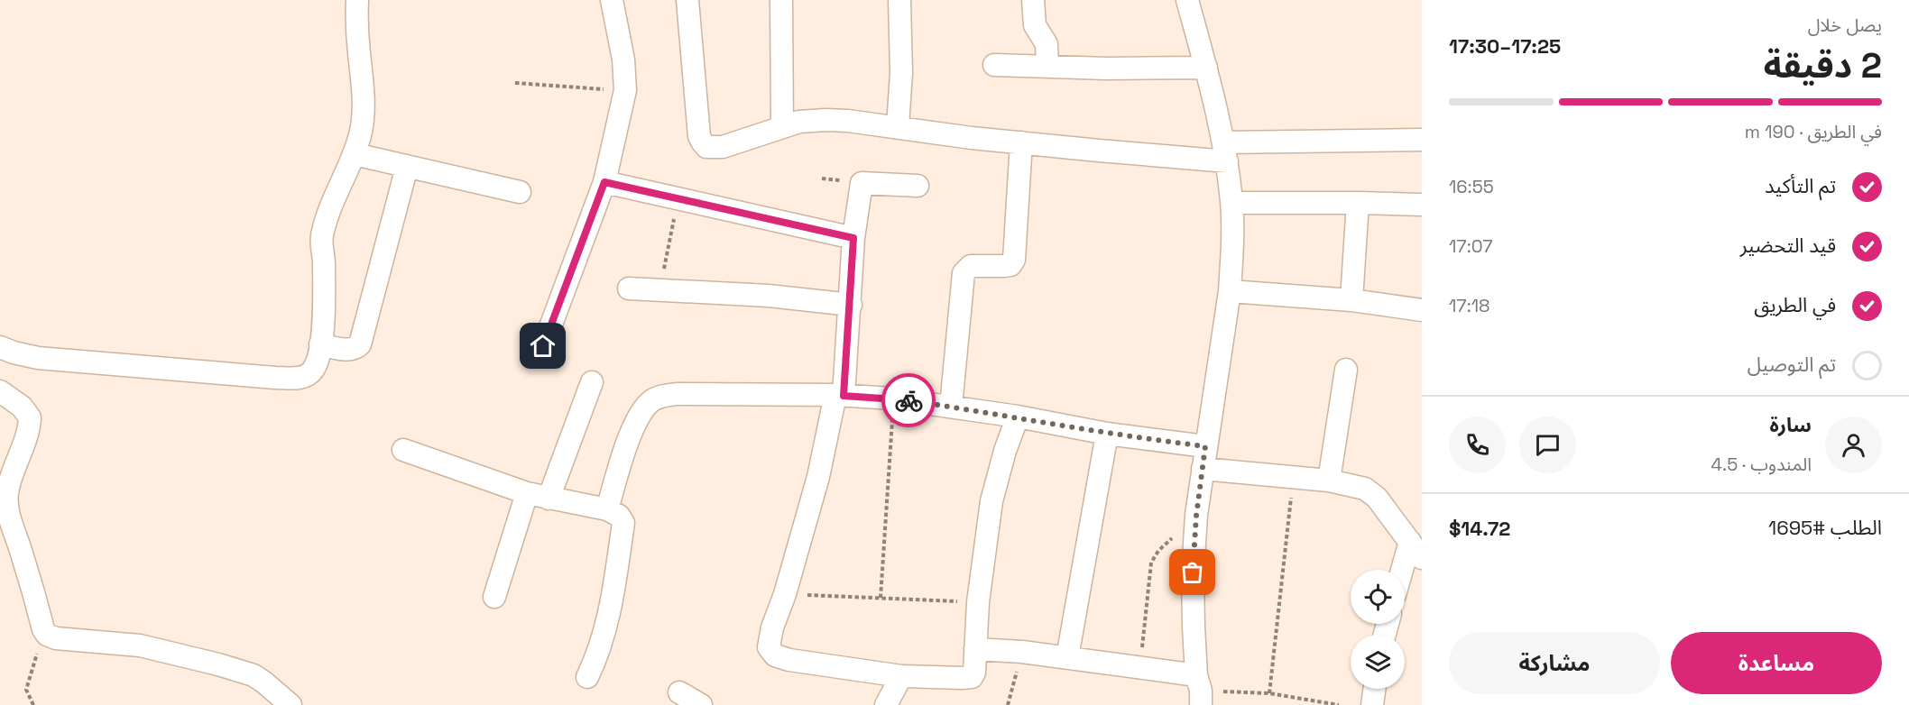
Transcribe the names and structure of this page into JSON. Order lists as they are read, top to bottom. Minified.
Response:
{"page":{"heading":["2 دقيقة","يصل خلال","17:25–17:30"],"panel":["سارة","المندوب · 4.5","الطلب #1695","$14.72"],"bar":"في الطريق · 190 m","list":[["تم التأكيد","16:55"],["قيد التحضير","17:07"],["في الطريق","17:18"],"تم التوصيل"],"buttons":["مساعدة","مشاركة"]}}
